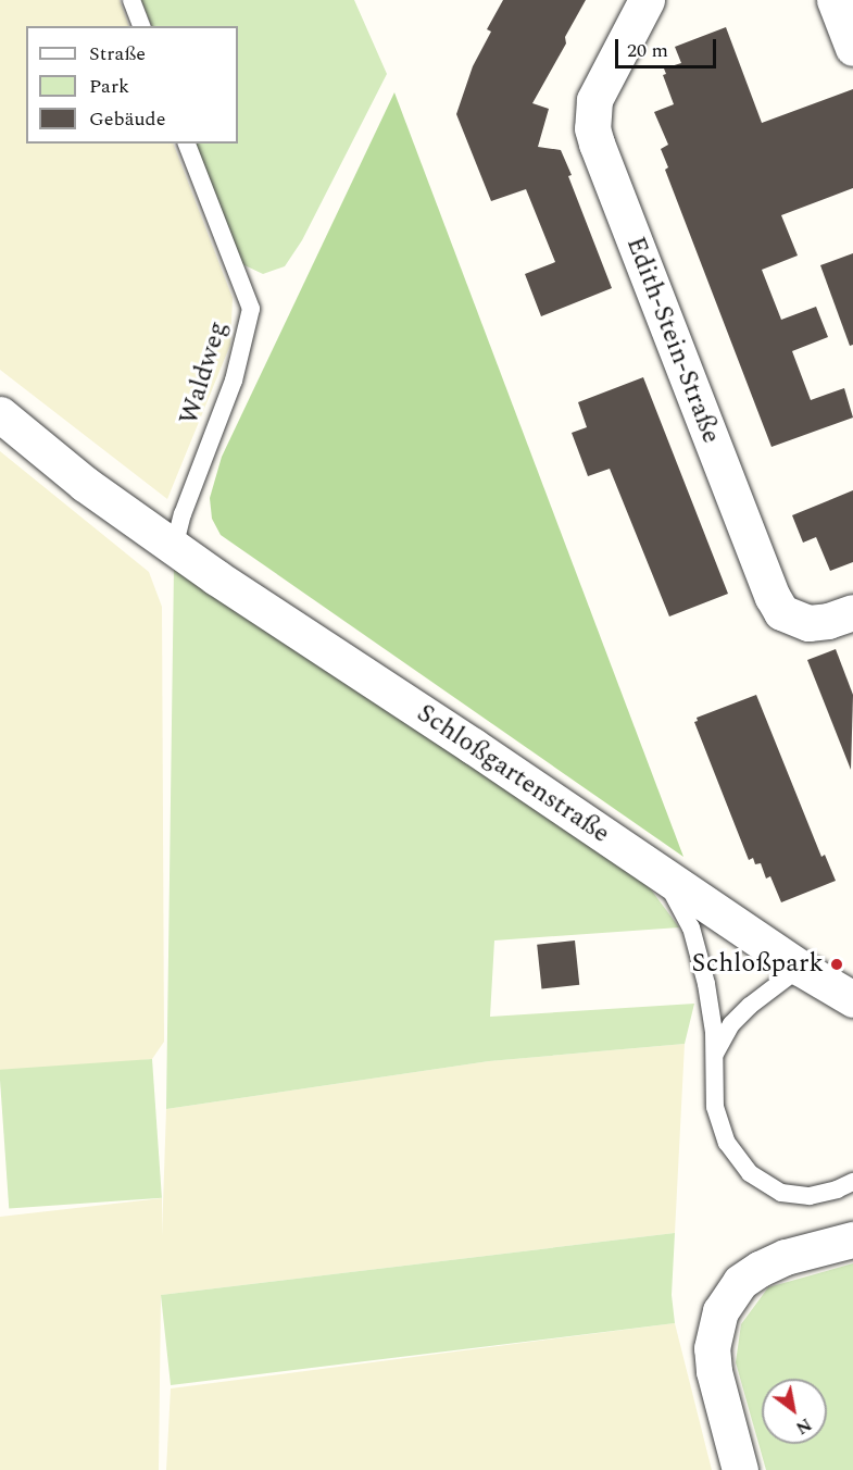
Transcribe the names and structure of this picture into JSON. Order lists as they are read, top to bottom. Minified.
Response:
{"streets":{"street":["Edith-Stein-Straße","Schloßgartenstraße"],"lane":["Waldweg"]},"crossings":[["Waldweg","Schloßgartenstraße"]],"places":["Schloßpark"],"legend":["Straße","Park","Gebäude"],"scale_bar":"20 m","north":"bottom right"}
